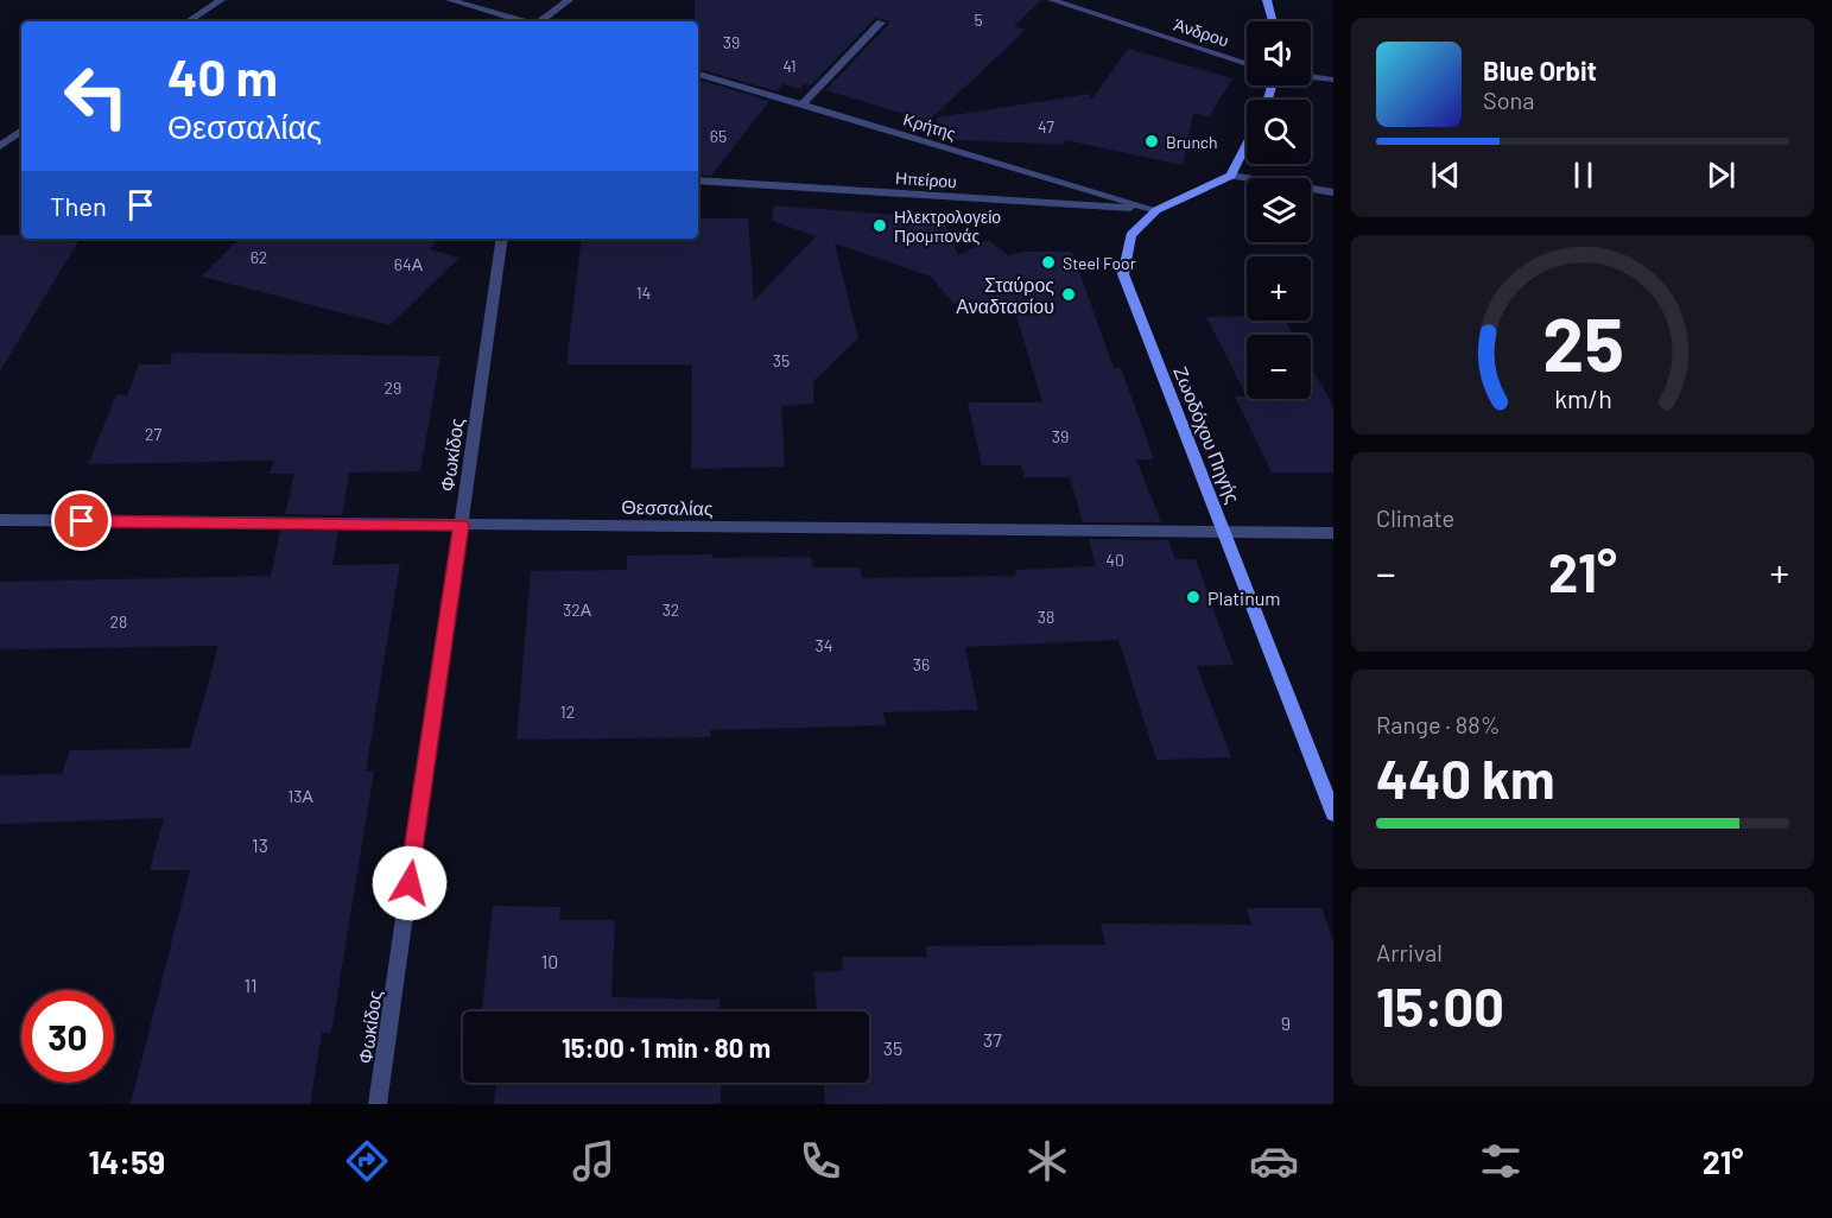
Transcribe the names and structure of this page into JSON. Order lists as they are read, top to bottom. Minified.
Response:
{"streets":{"street":["Άνδρου","Κρήτης","Ηπείρου","Ζωοδόχου Πηγής","Φωκίδος","Θεσσαλίας"]},"crossings":[["Κρήτης","Ηπείρου"],["Κρήτης","Ζωοδόχου Πηγής"],["Ηπείρου","Ζωοδόχου Πηγής"],["Ζωοδόχου Πηγής","Θεσσαλίας"],["Φωκίδος","Θεσσαλίας"]],"places":["Brunch","Ηλεκτρολογείο Προμπονάς","Steel Foor","Σταύρος Αναδτασίου","Platinum"],"house_numbers":["5","39","41","47","65","62","64Α","14","35","29","27","39","40","32Α","32","38","28","34","36","12","13Α","13","10","11","9","37","35"],"page":{"map_buttons":["+","−"],"turn":["40 m","Θεσσαλίας"],"song":["Blue Orbit","Sona"],"then":"Then","tile":["Climate",["Range · 88%","440 km"],["Arrival","15:00"]],"heat":["−","21°","+"],"limit":"30","trip":"15:00 · 1 min · 80 m","tabs":["14:59","21°"],"gauge":["25","km/h"]}}
